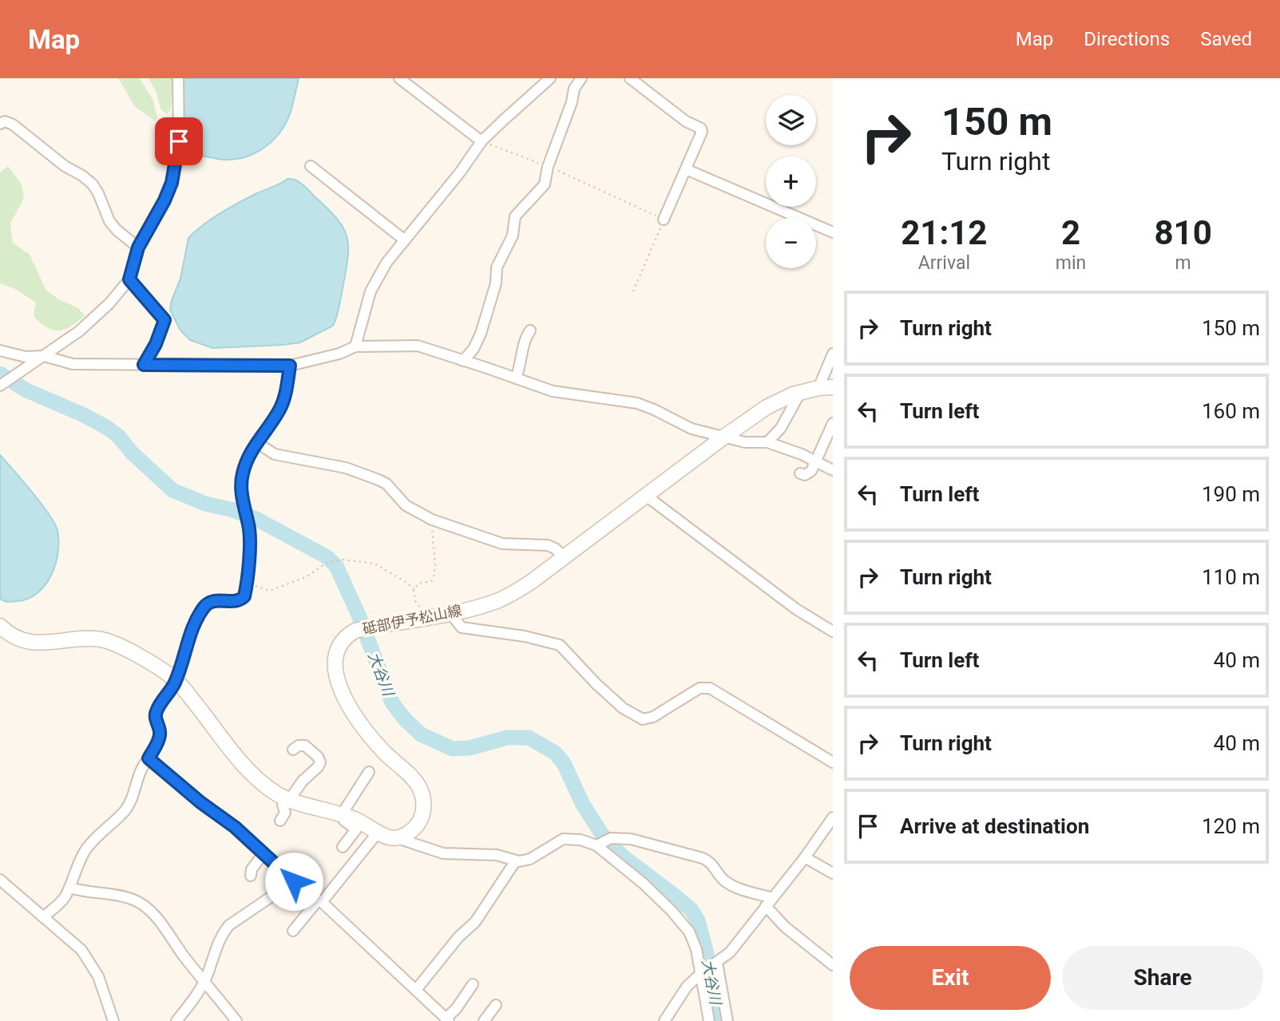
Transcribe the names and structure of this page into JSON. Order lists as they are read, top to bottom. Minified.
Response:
{"streets":{"main road":["砥部伊予松山線"]},"water":["大谷川"],"page":{"header":"Map","nav":["Map","Directions","Saved"],"turn":["150 m","Turn right"],"map_buttons":["+","−"],"eta":["21:12","Arrival","2","min","810","m"],"list":[{"name":"Turn right","value":"150 m"},{"name":"Turn left","value":"160 m"},{"name":"Turn left","value":"190 m"},{"name":"Turn right","value":"110 m"},{"name":"Turn left","value":"40 m"},{"name":"Turn right","value":"40 m"},{"name":"Arrive at destination","value":"120 m"}],"buttons":["Exit","Share"]}}
